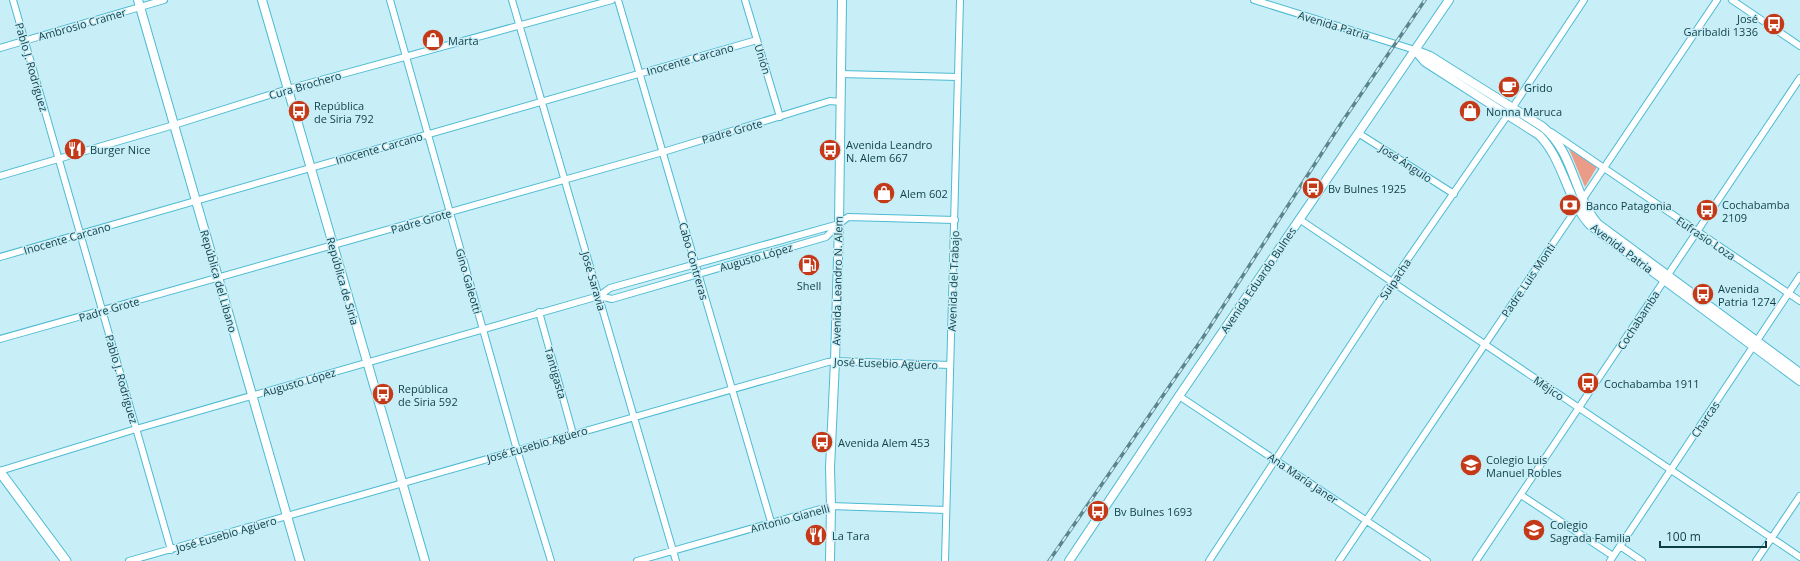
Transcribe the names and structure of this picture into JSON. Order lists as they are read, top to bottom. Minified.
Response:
{"streets":{"main road":["Avenida Patria","Avenida Eduardo Bulnes","República del Libano","República de Siria","Avenida Leandro N. Alem"],"street":["Ambrosio Cramer","Inocente Carcano","Unión","Pablo J. Rodríguez","Cura Brochero","Padre Grote","José Ángulo","Eufrasio Loza","Augusto López","Cabo Contreras","Suipacha","Padre Luis Monti","Gino Galeotti","José Saravia","Avenida del Trabajo","Cochabamba","José Eusebio Agüero","Tantigasta","Méjico","Charcas","Ana María Janer","Antonio Gianelli"]},"crossings":[["Ambrosio Cramer","Pablo J. Rodríguez"],["Ambrosio Cramer","República del Libano"],["Avenida Patria","Eufrasio Loza"],["Avenida Patria","Suipacha"],["Avenida Patria","Avenida Eduardo Bulnes"],["Avenida Patria","Padre Luis Monti"],["Avenida Patria","Cochabamba"],["Avenida Patria","Charcas"],["Inocente Carcano","Unión"],["Inocente Carcano","Pablo J. Rodríguez"],["Inocente Carcano","Cabo Contreras"],["Inocente Carcano","República del Libano"],["Inocente Carcano","República de Siria"],["Inocente Carcano","Gino Galeotti"],["Inocente Carcano","José Saravia"],["Unión","Padre Grote"],["Pablo J. Rodríguez","Cura Brochero"],["Pablo J. Rodríguez","Padre Grote"],["Pablo J. Rodríguez","Augusto López"],["Pablo J. Rodríguez","José Eusebio Agüero"],["Cura Brochero","República del Libano"],["Cura Brochero","República de Siria"],["Cura Brochero","Gino Galeotti"],["Cura Brochero","José Saravia"],["Padre Grote","Cabo Contreras"],["Padre Grote","República del Libano"],["Padre Grote","República de Siria"],["Padre Grote","Gino Galeotti"],["Padre Grote","José Saravia"],["Padre Grote","Avenida Leandro N. Alem"],["José Ángulo","Suipacha"],["José Ángulo","Avenida Eduardo Bulnes"],["Eufrasio Loza","Padre Luis Monti"],["Eufrasio Loza","Cochabamba"],["Eufrasio Loza","Charcas"],["Augusto López","Cabo Contreras"],["Augusto López","República del Libano"],["Augusto López","República de Siria"],["Augusto López","Gino Galeotti"],["Augusto López","José Saravia"],["Augusto López","Avenida Leandro N. Alem"],["Augusto López","Avenida del Trabajo"],["Augusto López","Tantigasta"],["Cabo Contreras","José Eusebio Agüero"],["Cabo Contreras","Antonio Gianelli"],["Suipacha","Méjico"],["Suipacha","Ana María Janer"],["Avenida Eduardo Bulnes","Méjico"],["Avenida Eduardo Bulnes","Ana María Janer"],["Padre Luis Monti","Méjico"],["Padre Luis Monti","Ana María Janer"],["República del Libano","José Eusebio Agüero"],["República de Siria","José Eusebio Agüero"],["Gino Galeotti","José Eusebio Agüero"],["José Saravia","José Eusebio Agüero"],["José Saravia","Antonio Gianelli"],["Avenida Leandro N. Alem","José Eusebio Agüero"],["Avenida Leandro N. Alem","Antonio Gianelli"],["Avenida del Trabajo","José Eusebio Agüero"],["Avenida del Trabajo","Antonio Gianelli"],["Cochabamba","Méjico"],["José Eusebio Agüero","Tantigasta"],["Méjico","Charcas"]],"places":{"bus stop":["José Garibaldi 1336","República de Siria 792","Avenida Leandro N. Alem 667","Bv Bulnes 1925","Cochabamba 2109","Avenida Patria 1274","Cochabamba 1911","República de Siria 592","Avenida Alem 453","Bv Bulnes 1693"],"shop":["Marta","Nonna Maruca","Alem 602"],"cafe":["Grido"],"restaurant":["Burger Nice","La Tara"],"bank":["Banco Patagonia"],"fuel station":["Shell"],"school or university":["Colegio Luis Manuel Robles","Colegio Sagrada Familia"]},"scale_bar":"100 m"}
